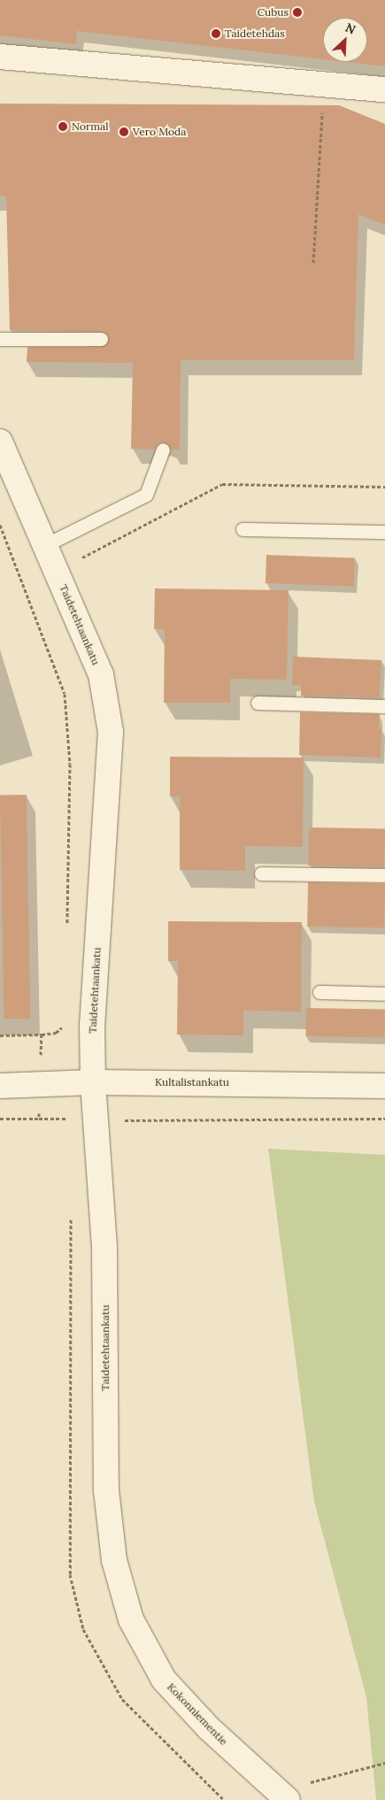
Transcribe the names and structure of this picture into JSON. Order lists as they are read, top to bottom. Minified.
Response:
{"streets":{"street":["Taidetehtaankatu","Kultalistankatu","Kokonniementie"]},"crossings":[["Taidetehtaankatu","Kultalistankatu"],["Taidetehtaankatu","Kokonniementie"]],"places":["Cubus","Taidetehdas","Normal","Vero Moda"],"north":"top right"}
